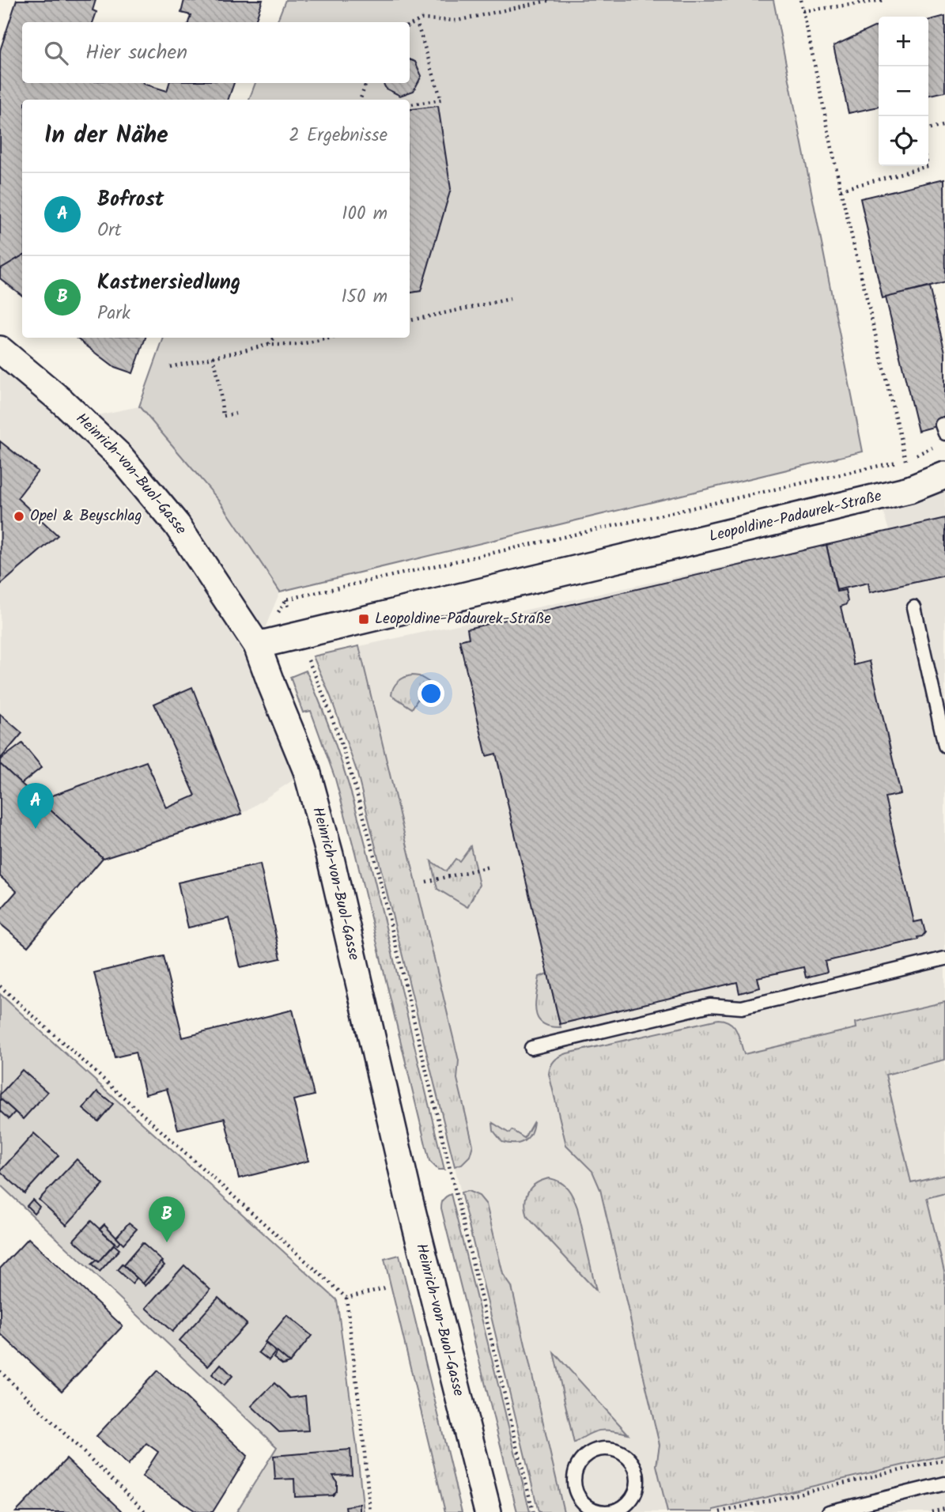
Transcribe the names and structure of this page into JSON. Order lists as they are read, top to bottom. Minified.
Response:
{"streets":{"street":["Heinrich-von-Buol-Gasse","Leopoldine-Padaurek-Straße"]},"crossings":[["Heinrich-von-Buol-Gasse","Leopoldine-Padaurek-Straße"]],"places":{"other":["Opel & Beyschlag"],"transit":["Leopoldine-Padaurek-Straße"]},"page":{"map_buttons":["+","−"],"search":"Hier suchen","heading":["In der Nähe","2 Ergebnisse"],"list":[{"mark":"A","name":"Bofrost","note":"Ort","value":"100 m"},{"mark":"B","name":"Kastnersiedlung","note":"Park","value":"150 m"}],"pins":["A","B"]}}
